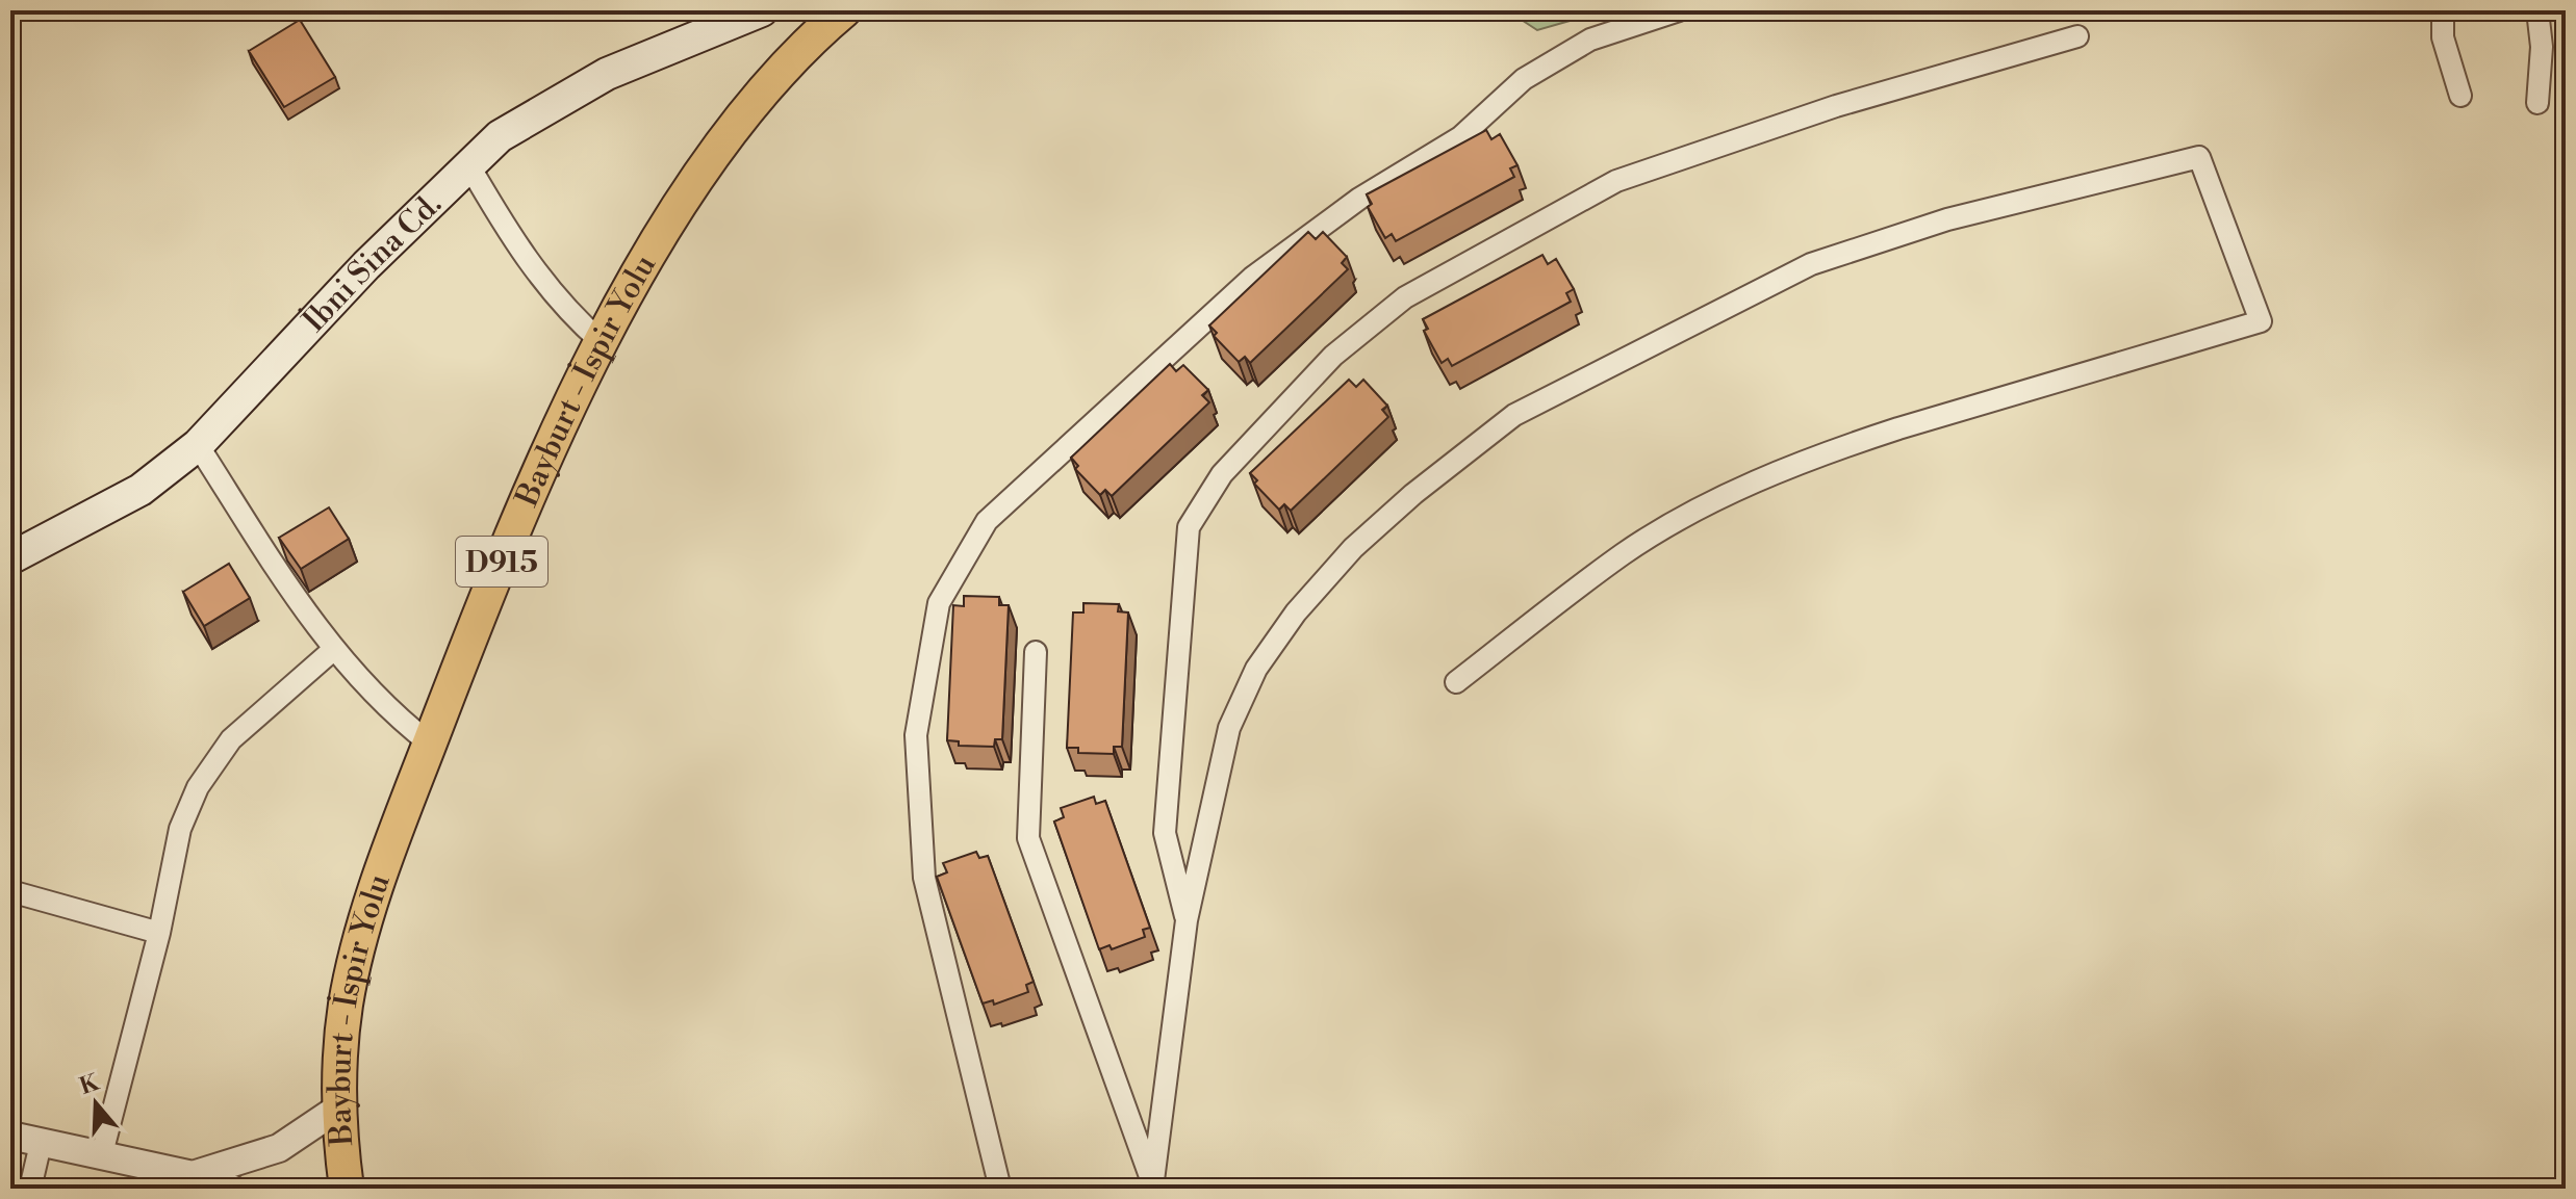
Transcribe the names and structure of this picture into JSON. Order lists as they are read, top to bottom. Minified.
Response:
{"streets":{"main road":["İbni Sina Cd.","Bayburt - İspir Yolu","D915"]},"north":"top"}
